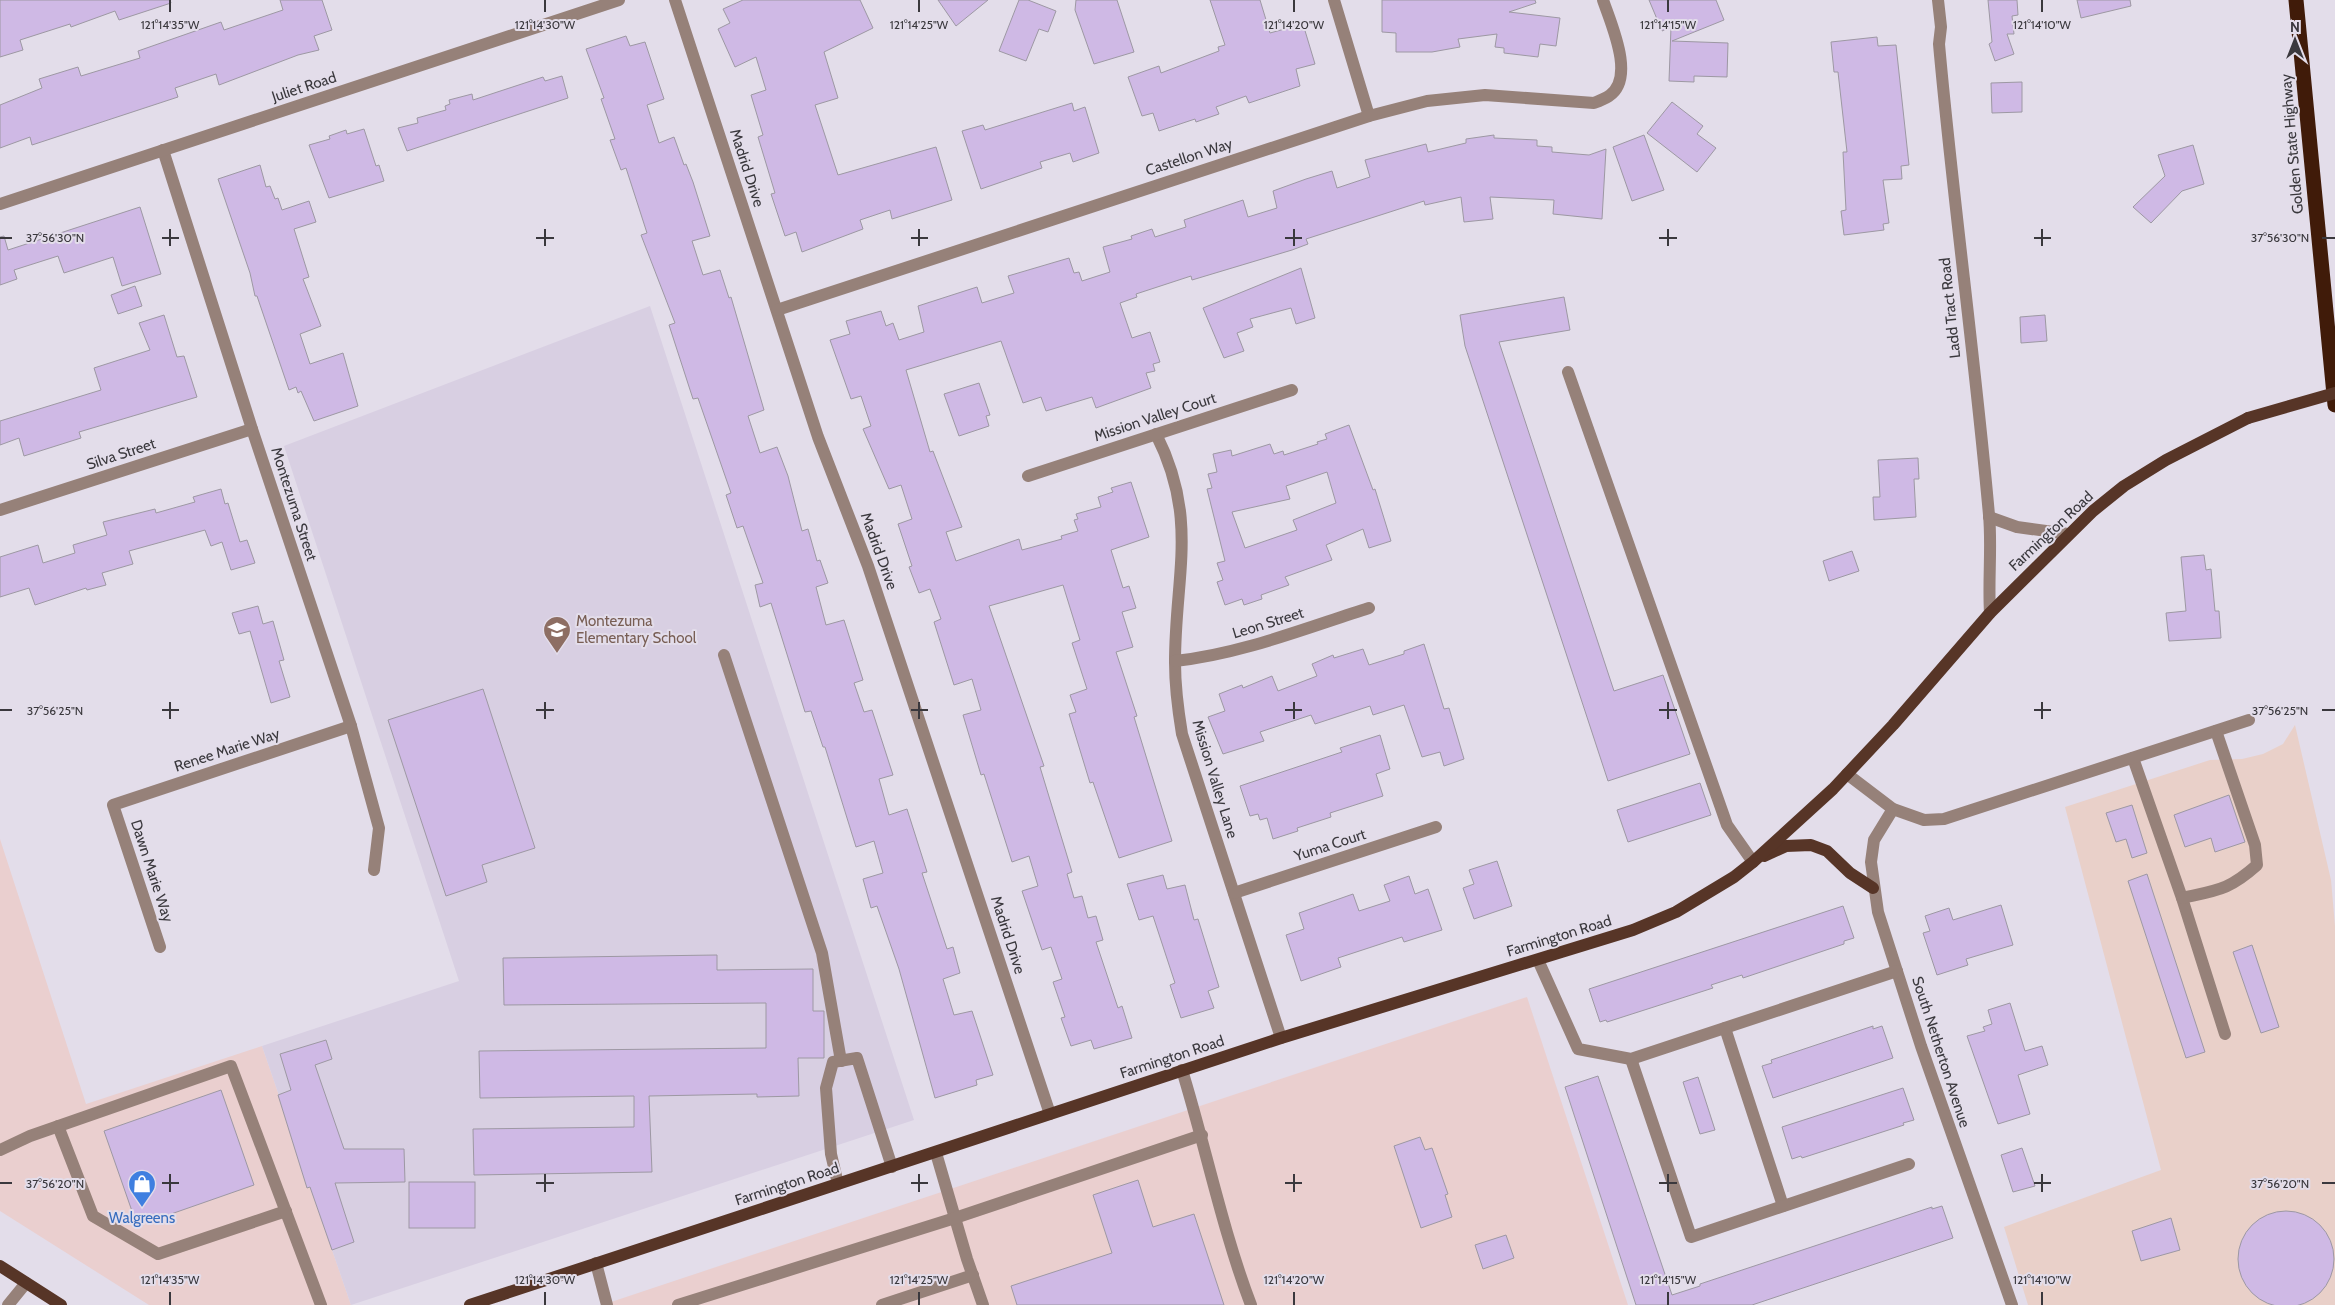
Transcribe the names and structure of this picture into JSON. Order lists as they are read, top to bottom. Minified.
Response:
{"streets":{"highway":["Golden State Highway"],"main road":["Farmington Road"],"street":["Juliet Road","Castellon Way","Madrid Drive","Ladd Tract Road","Mission Valley Court","Silva Street","Montezuma Street","Leon Street","Renee Marie Way","Mission Valley Lane","Yuma Court","Dawn Marie Way","South Netherton Avenue"]},"crossings":[["Juliet Road","Montezuma Street"],["Castellon Way","Madrid Drive"],["Madrid Drive","Farmington Road"],["Ladd Tract Road","Farmington Road"],["Mission Valley Court","Mission Valley Lane"],["Silva Street","Montezuma Street"],["Montezuma Street","Renee Marie Way"],["Farmington Road","Mission Valley Lane"],["Leon Street","Mission Valley Lane"],["Renee Marie Way","Dawn Marie Way"],["Mission Valley Lane","Yuma Court"]],"places":{"school or university":["Montezuma Elementary School"],"shop":["Walgreens"]},"north":"top","coordinates":["121°14'35\"W","121°14'30\"W","121°14'25\"W","121°14'20\"W","121°14'15\"W","121°14'10\"W","37°56'30\"N","37°56'25\"N","37°56'20\"N"]}
